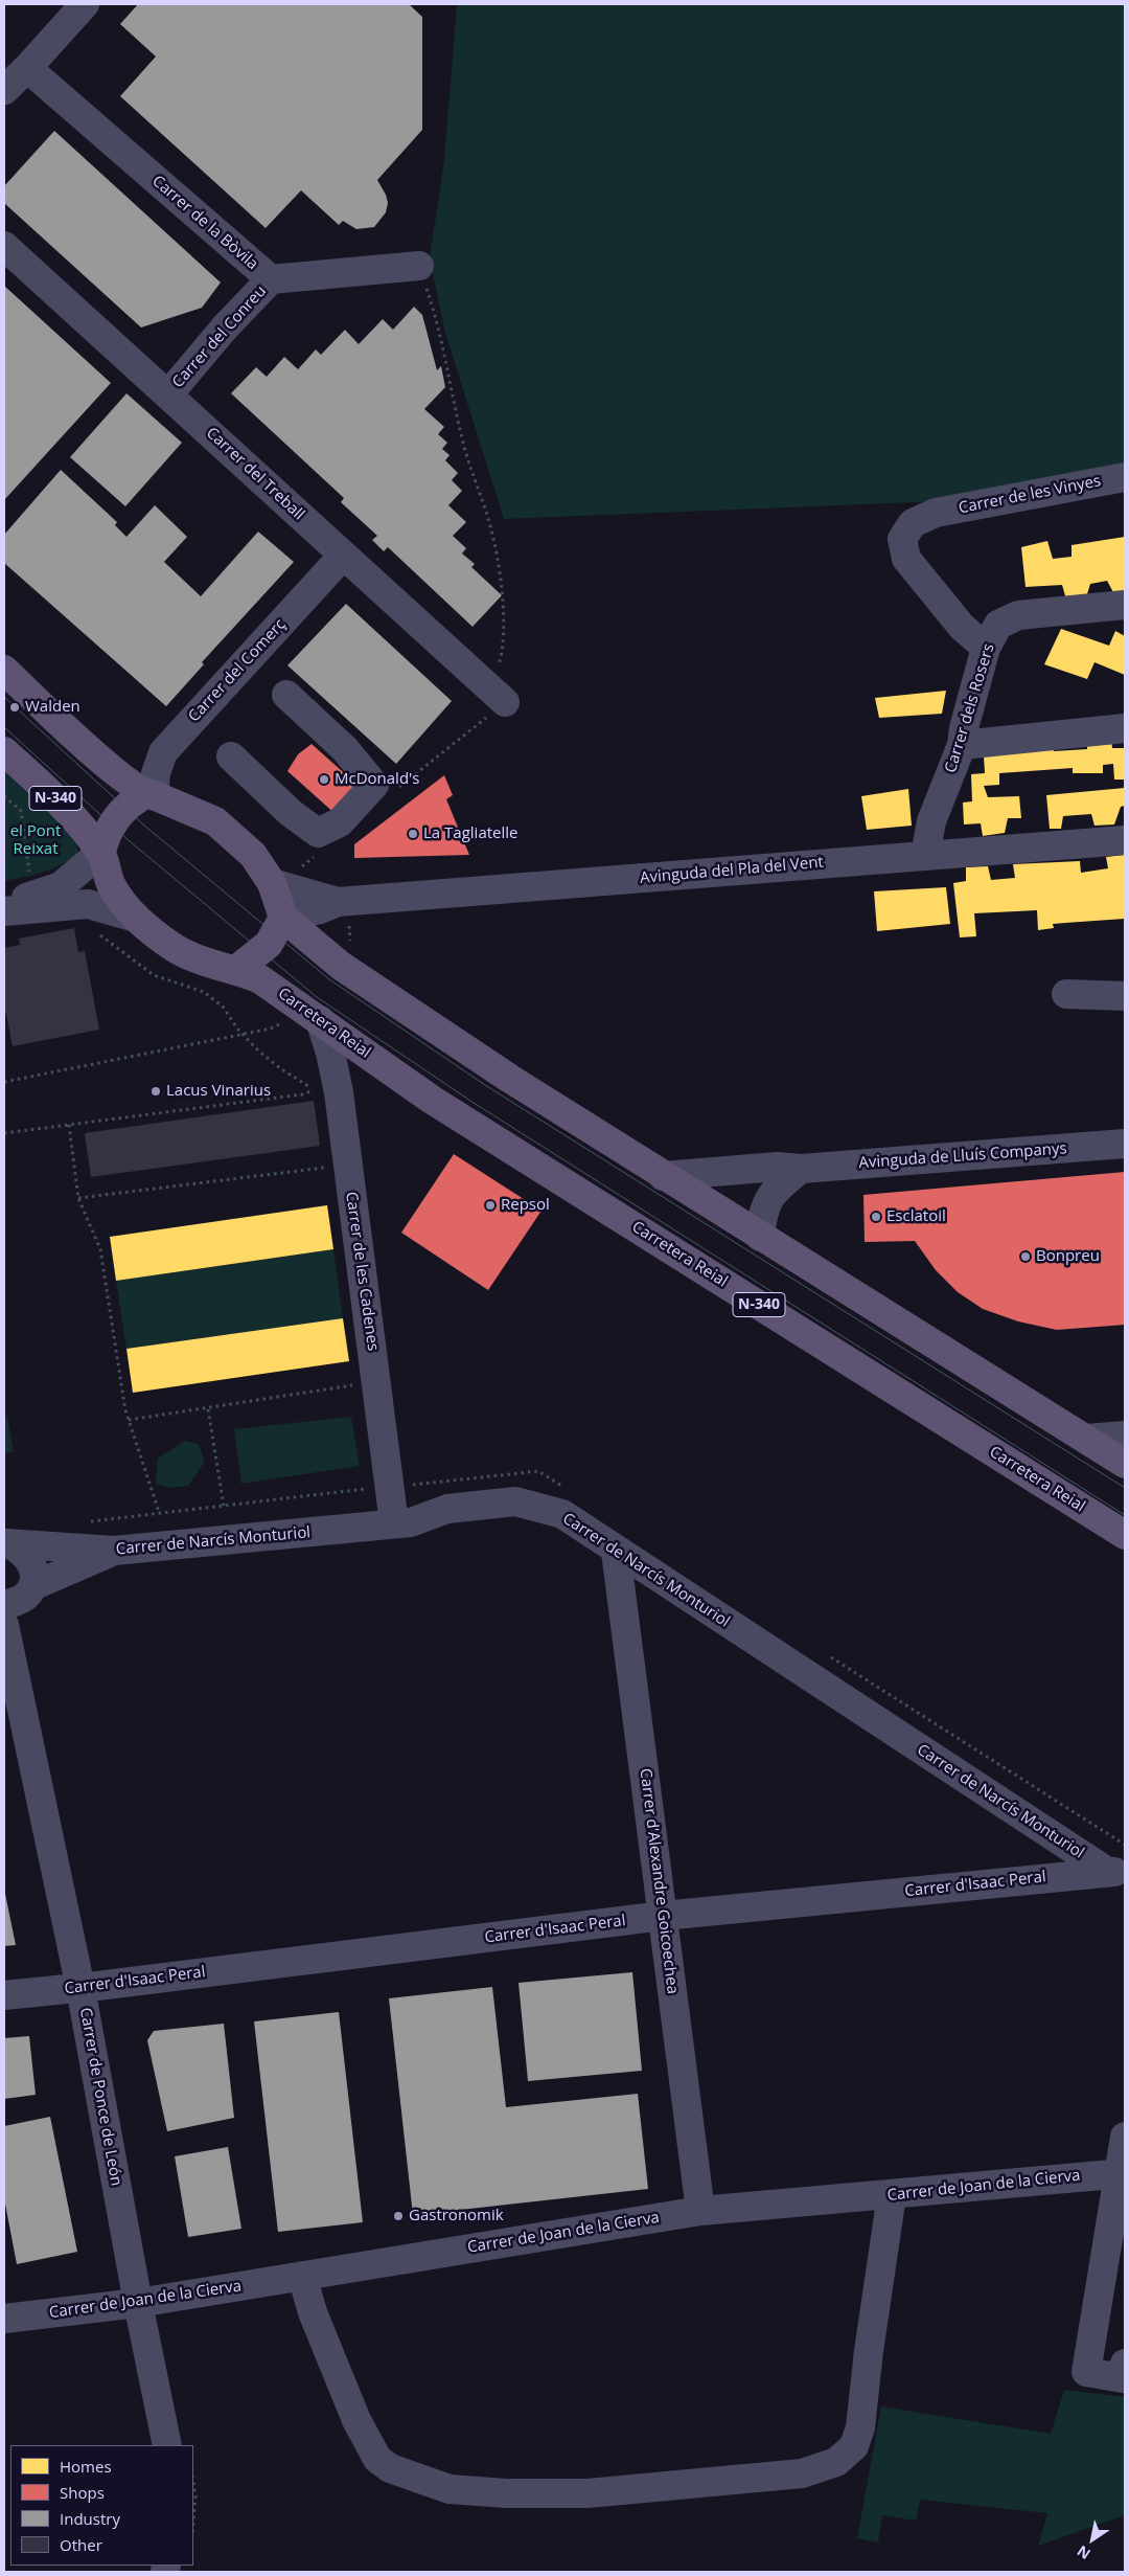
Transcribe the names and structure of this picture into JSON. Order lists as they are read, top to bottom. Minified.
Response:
{"streets":{"main road":["N-340","Carretera Reial"],"street":["Carrer de la Bòvila","Carrer del Conreu","Carrer del Treball","Carrer de les Vinyes","Carrer del Comerç","Carrer dels Rosers","Avinguda del Pla del Vent","Avinguda de Lluís Companys","Carrer de les Cadenes","Carrer de Narcís Monturiol","Carrer d'Alexandre Goicoechea","Carrer d'Isaac Peral","Carrer de Ponce de León","Carrer de Joan de la Cierva"]},"crossings":[["Carrer de la Bòvila","Carrer del Conreu"],["Carrer del Conreu","Carrer del Treball"],["Carrer del Treball","Carrer del Comerç"],["Carrer de les Vinyes","Carrer dels Rosers"],["Carrer del Comerç","Avinguda del Pla del Vent"],["Carrer del Comerç","Carretera Reial"],["Carrer dels Rosers","Avinguda del Pla del Vent"],["Avinguda del Pla del Vent","Carretera Reial"],["Carretera Reial","Carrer de les Cadenes"],["Carrer de les Cadenes","Carrer de Narcís Monturiol"],["Carrer de Narcís Monturiol","Carrer d'Alexandre Goicoechea"],["Carrer de Narcís Monturiol","Carrer d'Isaac Peral"],["Carrer d'Alexandre Goicoechea","Carrer d'Isaac Peral"],["Carrer d'Alexandre Goicoechea","Carrer de Joan de la Cierva"],["Carrer d'Isaac Peral","Carrer de Ponce de León"],["Carrer de Ponce de León","Carrer de Joan de la Cierva"]],"parks":["el Pont Reixat"],"places":["Walden","McDonald's","La Tagliatelle","Lacus Vinarius","Repsol","Esclatoil","Bonpreu","Gastronomik"],"legend":["Homes","Shops","Industry","Other"],"north":"bottom left"}
